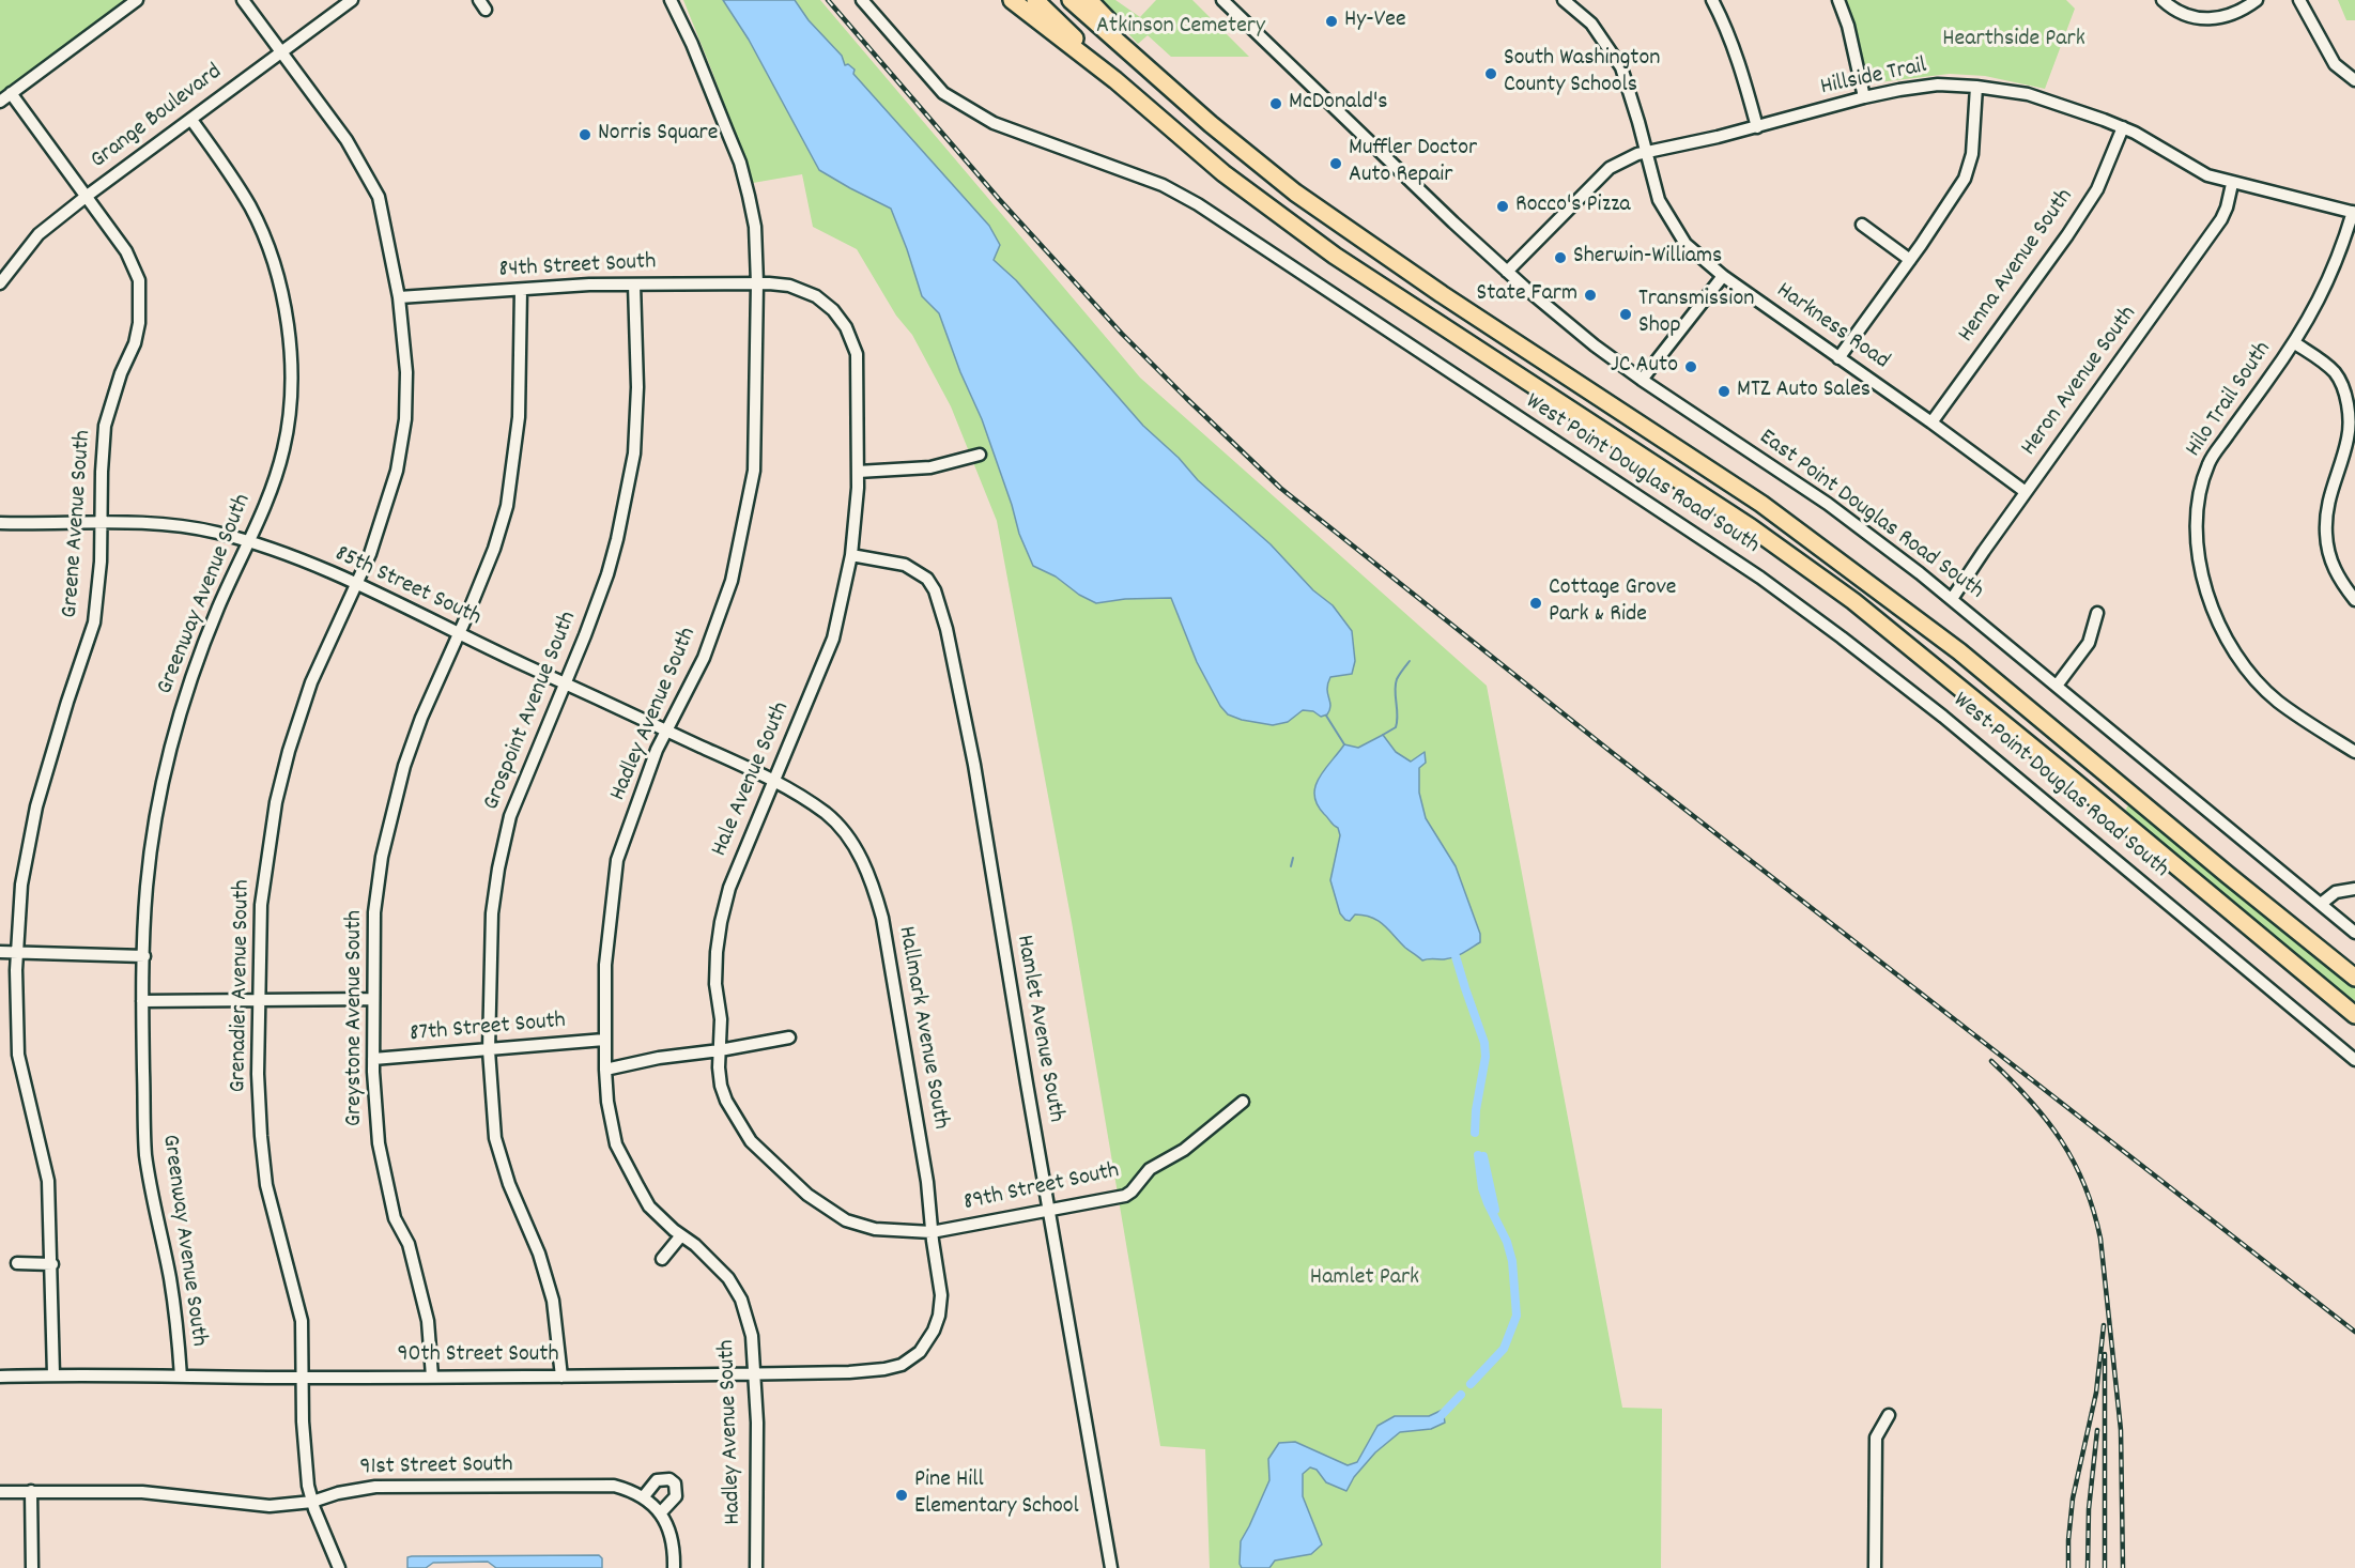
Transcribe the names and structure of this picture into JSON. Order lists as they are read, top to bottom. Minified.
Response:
{"streets":{"street":["Hillside Trail","Grange Boulevard","Henna Avenue South","84th Street South","Harkness Road","Heron Avenue South","Hilo Trail South","West Point Douglas Road South","East Point Douglas Road South","Greene Avenue South","85th Street South","Greenway Avenue South","Grospoint Avenue South","Hadley Avenue South","Hale Avenue South","Grenadier Avenue South","Greystone Avenue South","Hallmark Avenue South","87th Street South","Hamlet Avenue South","89th Street South","90th Street South","91st Street South"]},"crossings":[["Hillside Trail","Henna Avenue South"],["Hillside Trail","Harkness Road"],["Hillside Trail","Heron Avenue South"],["Hillside Trail","Hilo Trail South"],["Hillside Trail","East Point Douglas Road South"],["Grange Boulevard","Greene Avenue South"],["Grange Boulevard","Greenway Avenue South"],["Grange Boulevard","Grenadier Avenue South"],["Henna Avenue South","Harkness Road"],["84th Street South","Grospoint Avenue South"],["84th Street South","Hadley Avenue South"],["84th Street South","Hale Avenue South"],["84th Street South","Grenadier Avenue South"],["84th Street South","Greystone Avenue South"],["Harkness Road","Heron Avenue South"],["Heron Avenue South","East Point Douglas Road South"],["Greene Avenue South","85th Street South"],["Greene Avenue South","90th Street South"],["85th Street South","Greenway Avenue South"],["85th Street South","Grospoint Avenue South"],["85th Street South","Hadley Avenue South"],["85th Street South","Hale Avenue South"],["85th Street South","Grenadier Avenue South"],["85th Street South","Greystone Avenue South"],["85th Street South","Hallmark Avenue South"],["Greenway Avenue South","90th Street South"],["Grospoint Avenue South","87th Street South"],["Grospoint Avenue South","90th Street South"],["Hadley Avenue South","Hale Avenue South"],["Hadley Avenue South","87th Street South"],["Hadley Avenue South","90th Street South"],["Hale Avenue South","Hallmark Avenue South"],["Hale Avenue South","Hamlet Avenue South"],["Hale Avenue South","89th Street South"],["Grenadier Avenue South","90th Street South"],["Grenadier Avenue South","91st Street South"],["Greystone Avenue South","87th Street South"],["Greystone Avenue South","90th Street South"],["Hallmark Avenue South","89th Street South"],["Hallmark Avenue South","90th Street South"],["Hamlet Avenue South","89th Street South"]],"parks":["Atkinson Cemetery","Hearthside Park","Hamlet Park"],"places":["Hy-Vee","South Washington County Schools","McDonald's","Norris Square","Muffler Doctor Auto Repair","Rocco's Pizza","Sherwin-Williams","State Farm","Transmission Shop","JC Auto","MTZ Auto Sales","Cottage Grove Park & Ride","Pine Hill Elementary School"]}
